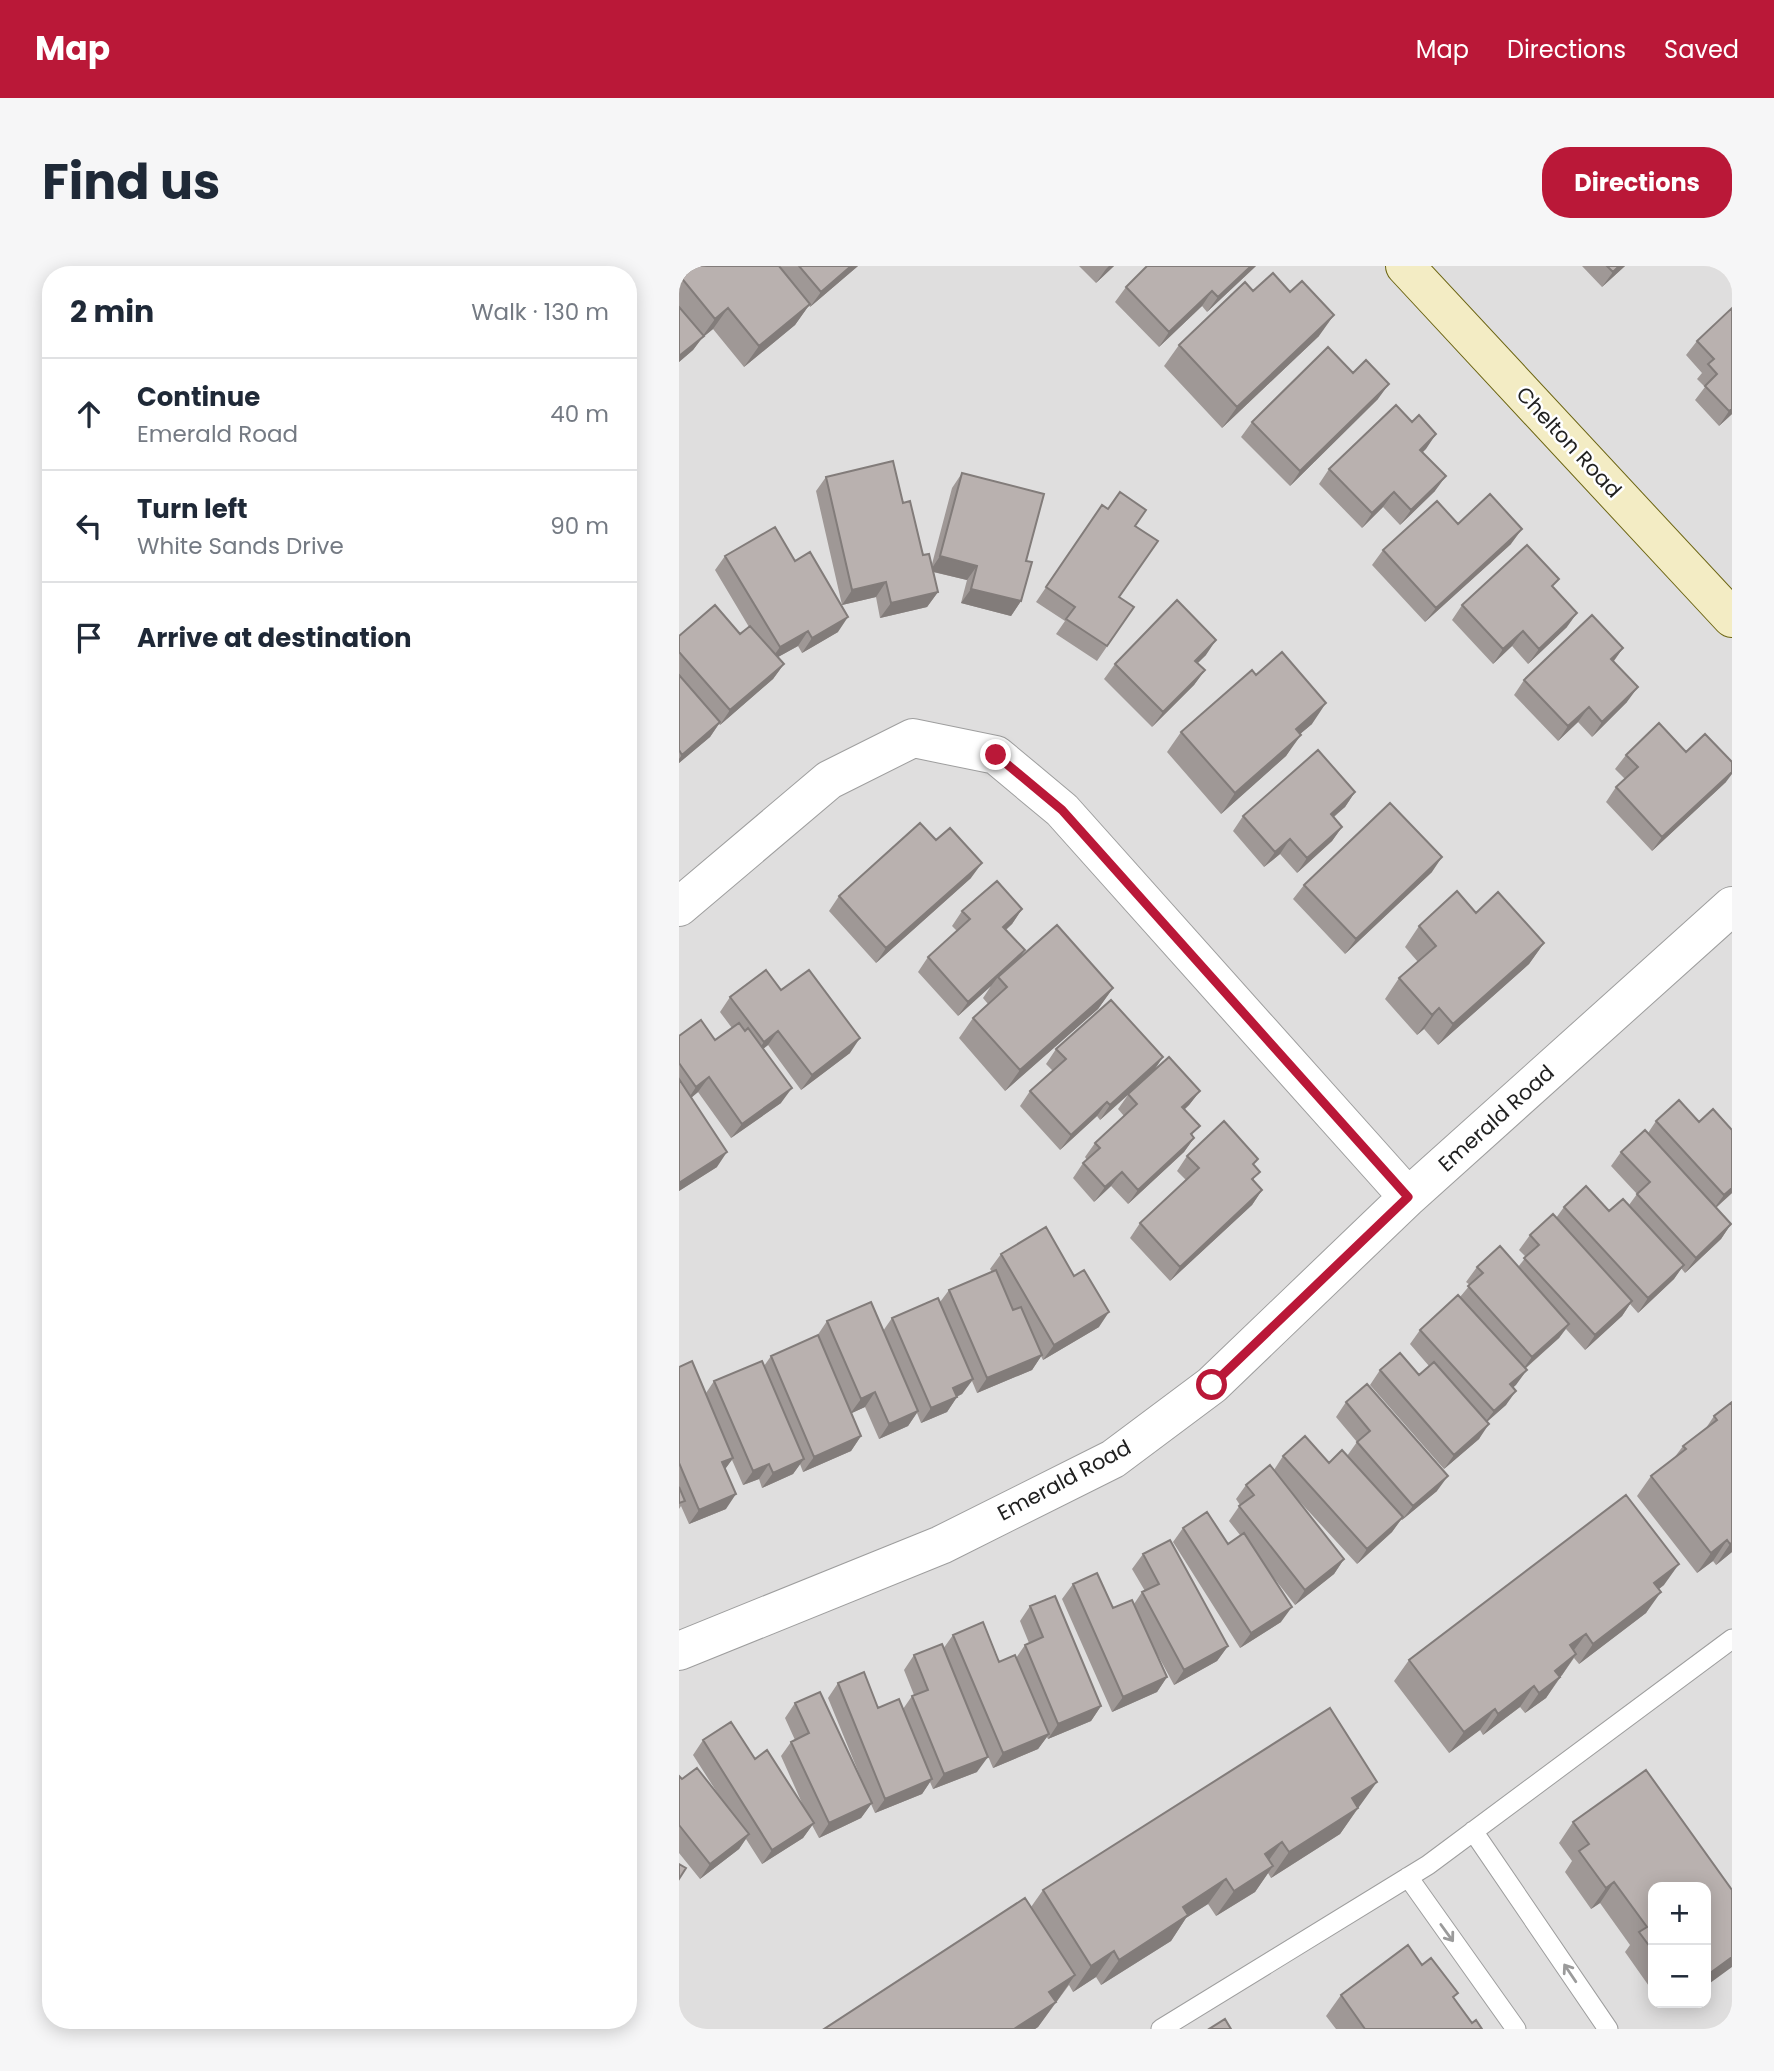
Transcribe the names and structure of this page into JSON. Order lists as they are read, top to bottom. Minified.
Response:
{"streets":{"street":["Chelton Road","Emerald Road"]},"page":{"header":"Map","nav":["Map","Directions","Saved"],"title":"Find us","buttons":"Directions","heading":["2 min","Walk · 130 m"],"list":[["Continue","Emerald Road","40 m"],["Turn left","White Sands Drive","90 m"],"Arrive at destination"],"map_buttons":["+","−"]}}
